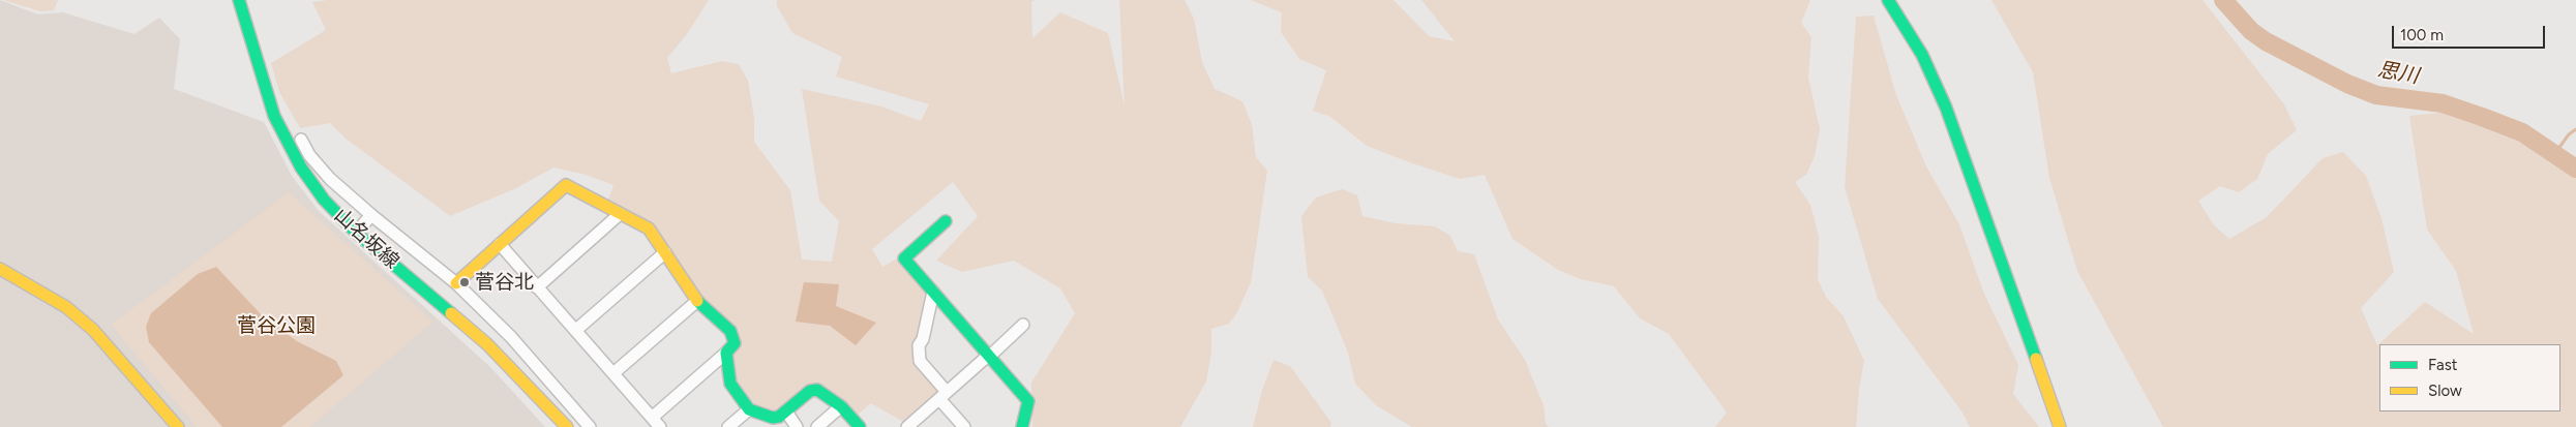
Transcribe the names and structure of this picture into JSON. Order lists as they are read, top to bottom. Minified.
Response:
{"streets":{"street":["山名坂線"]},"water":["思川"],"parks":["菅谷公園"],"places":["菅谷北"],"legend":["Fast","Slow"],"scale_bar":"100 m"}
